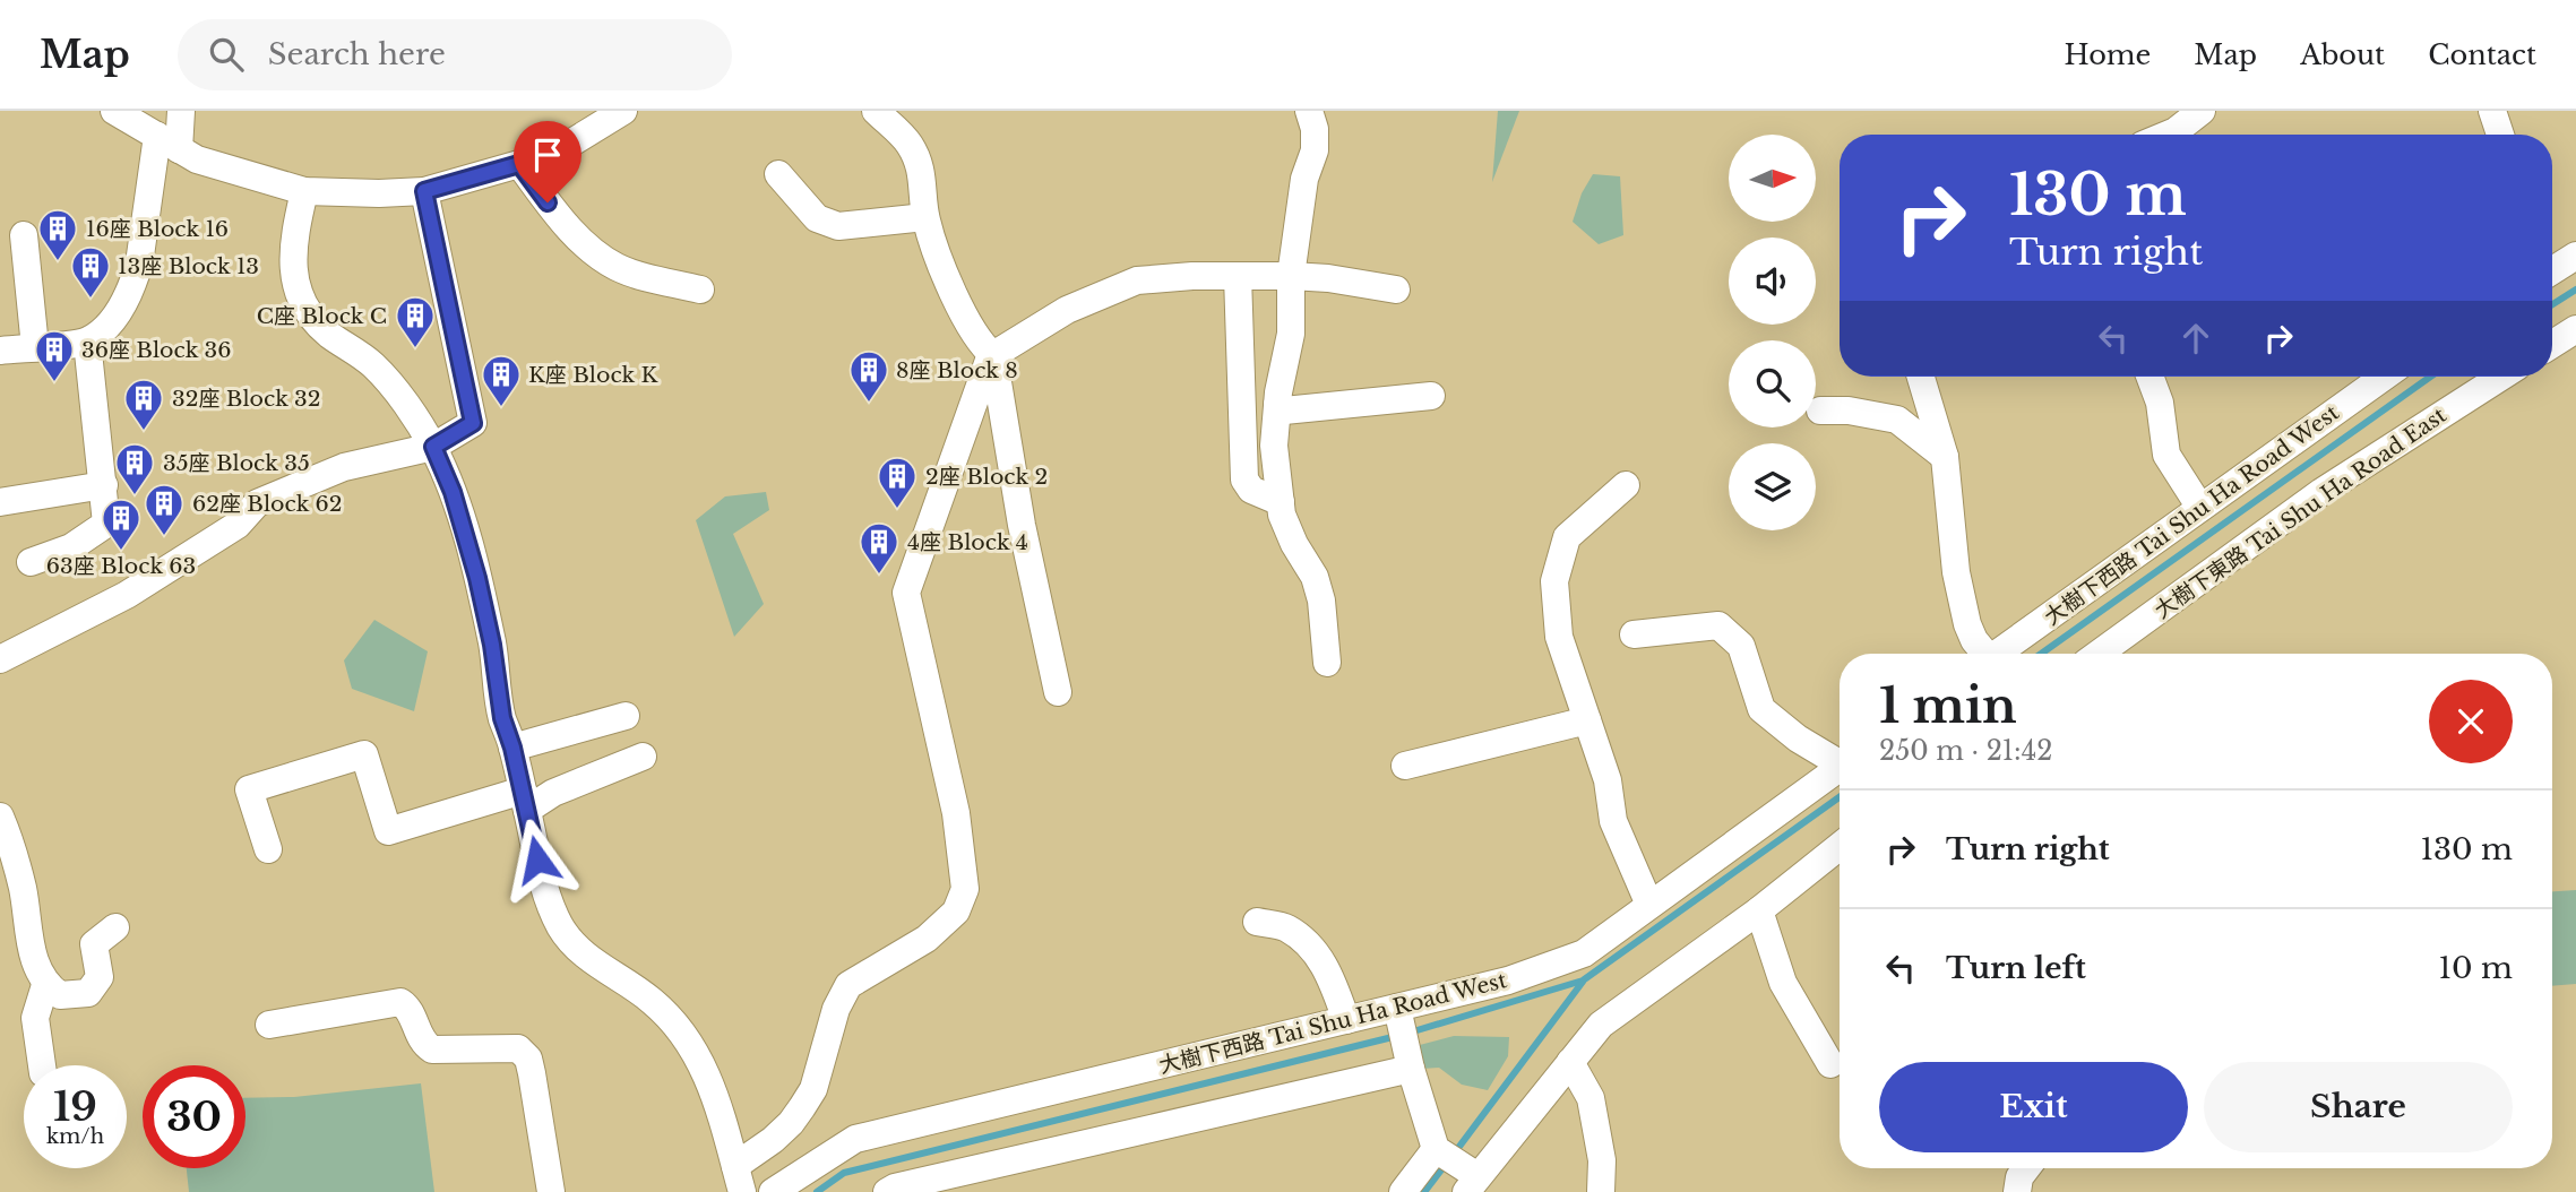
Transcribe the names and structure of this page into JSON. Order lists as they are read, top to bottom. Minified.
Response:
{"streets":{"street":["大樹下東路 Tai Shu Ha Road East","大樹下西路 Tai Shu Ha Road West"]},"places":{"building":["16座 Block 16","13座 Block 13","C座 Block C","36座 Block 36","8座 Block 8","K座 Block K","32座 Block 32","35座 Block 35","2座 Block 2","62座 Block 62","63座 Block 63","4座 Block 4"]},"north":"right","page":{"header":"Map","search":"Search here","nav":["Home","Map","About","Contact"],"turn":["130 m","Turn right"],"heading":["1 min","250 m · 21:42"],"list":[{"name":"Turn right","value":"130 m"},{"name":"Turn left","value":"10 m"}],"buttons":["Exit","Share"],"speed":"19 km/h","limit":"30"}}
